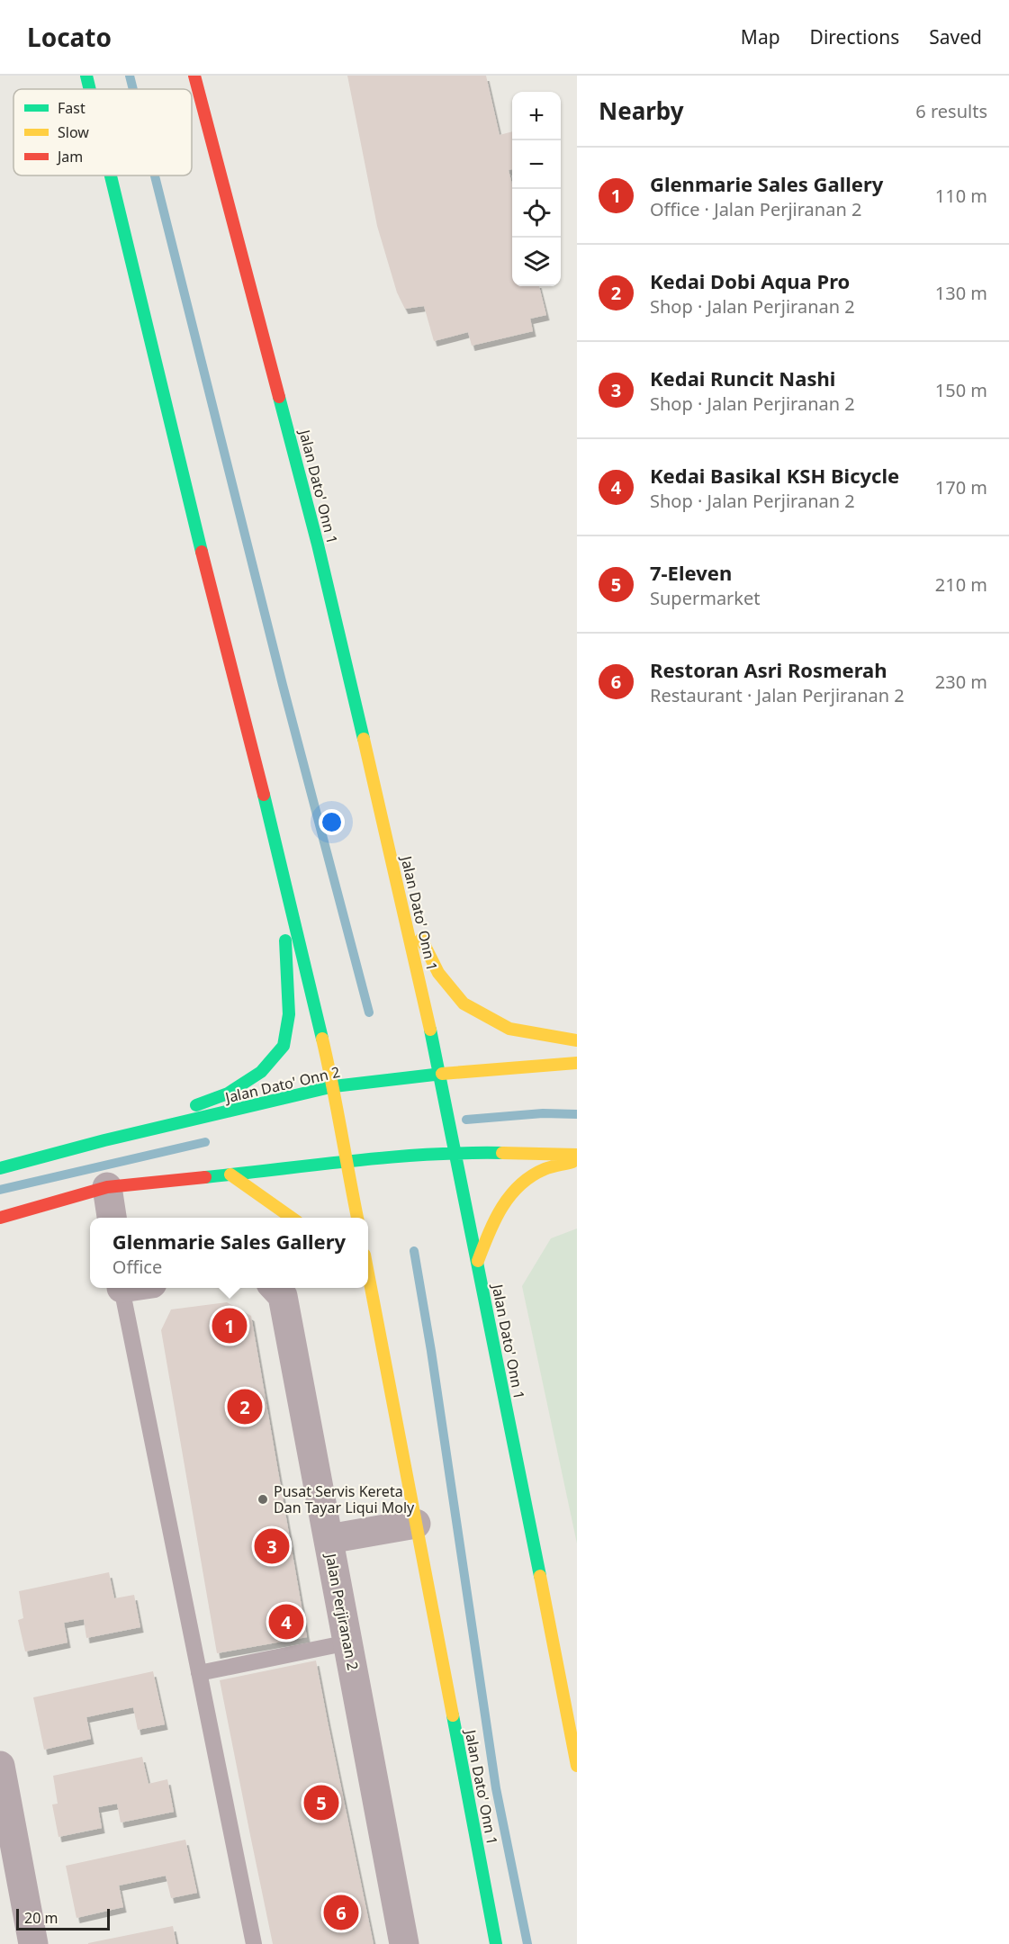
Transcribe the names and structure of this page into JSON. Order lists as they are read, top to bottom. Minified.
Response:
{"streets":{"main road":["Jalan Dato' Onn 1","Jalan Dato' Onn 2"],"street":["Jalan Perjiranan 2"]},"crossings":[["Jalan Dato' Onn 1","Jalan Dato' Onn 2"]],"places":["Pusat Servis Kereta Dan Tayar Liqui Moly"],"legend":["Fast","Slow","Jam"],"scale_bar":"20 m","page":{"header":"Locato","nav":["Map","Directions","Saved"],"heading":["Nearby","6 results"],"map_buttons":["+","−"],"list":[{"mark":"1","name":"Glenmarie Sales Gallery","note":"Office · Jalan Perjiranan 2","value":"110 m"},{"mark":"2","name":"Kedai Dobi Aqua Pro","note":"Shop · Jalan Perjiranan 2","value":"130 m"},{"mark":"3","name":"Kedai Runcit Nashi","note":"Shop · Jalan Perjiranan 2","value":"150 m"},{"mark":"4","name":"Kedai Basikal KSH Bicycle","note":"Shop · Jalan Perjiranan 2","value":"170 m"},{"mark":"5","name":"7-Eleven","note":"Supermarket","value":"210 m"},{"mark":"6","name":"Restoran Asri Rosmerah","note":"Restaurant · Jalan Perjiranan 2","value":"230 m"}],"popup":["Glenmarie Sales Gallery","Office"],"pins":["1","2","3","4","5","6"],"scale":"20 m"}}
